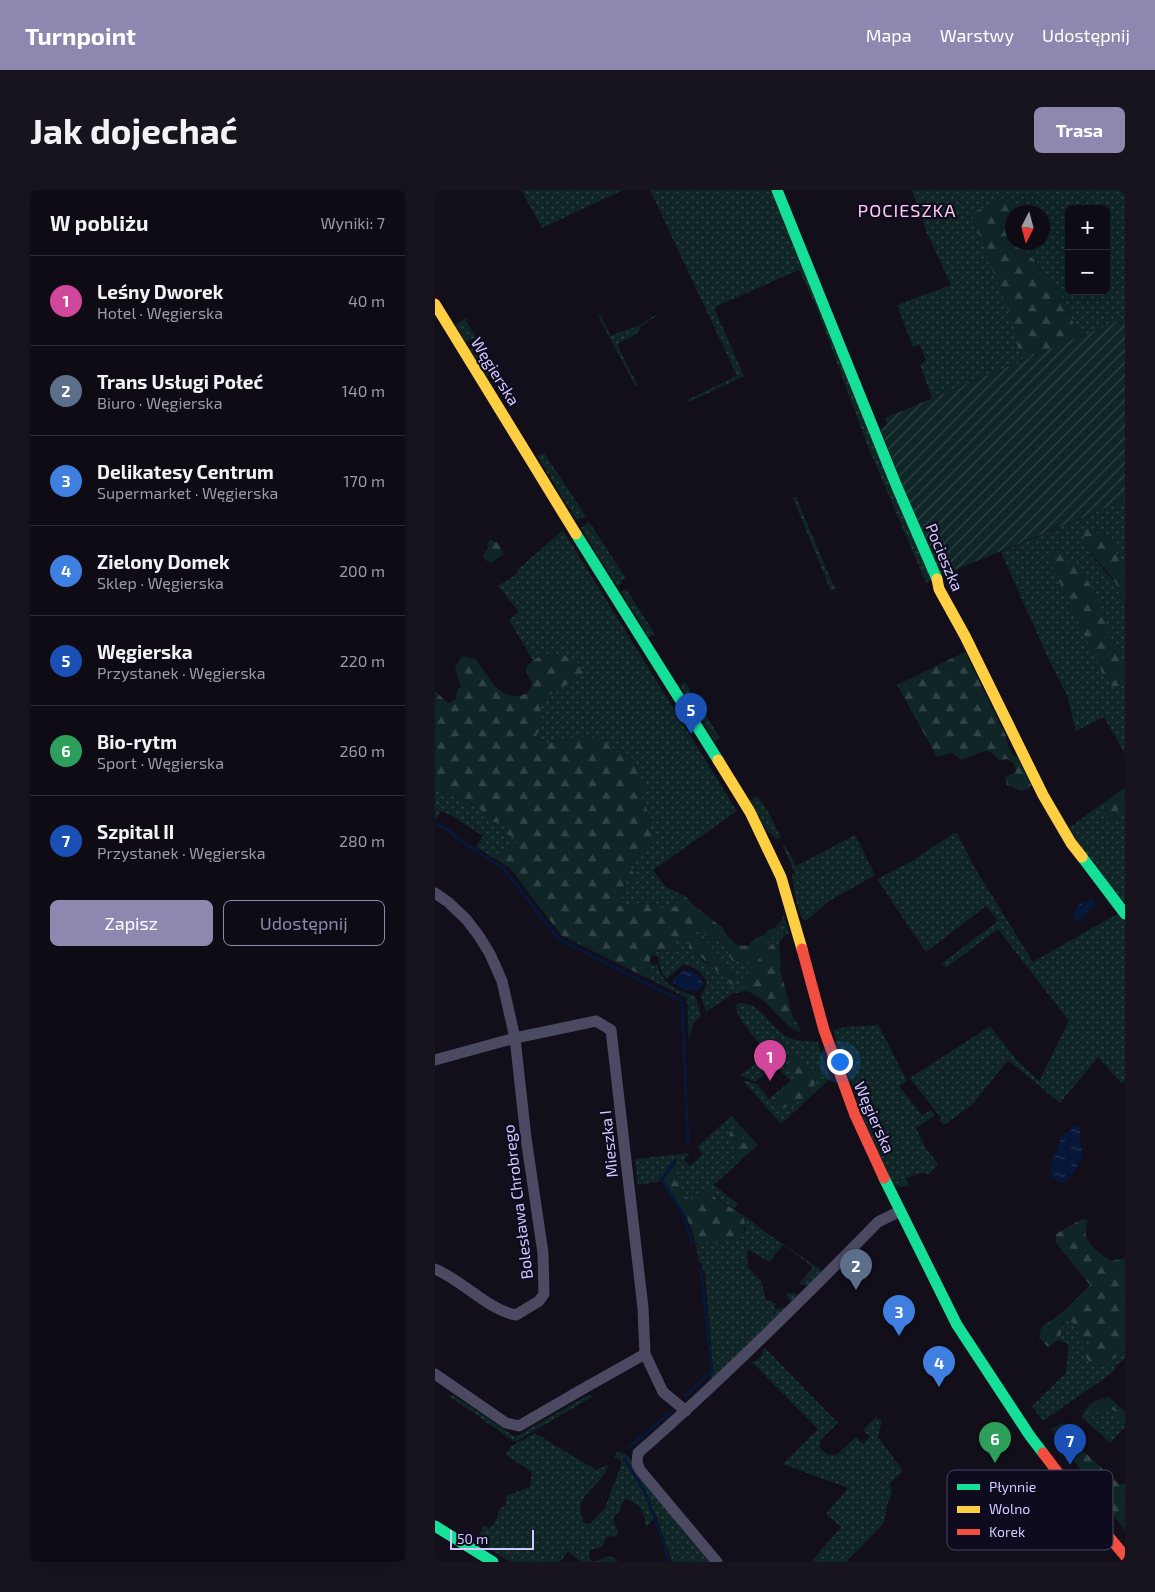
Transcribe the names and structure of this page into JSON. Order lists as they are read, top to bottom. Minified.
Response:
{"streets":{"main road":["Węgierska","Pocieszka"],"street":["Mieszka I","Bolesława Chrobrego"]},"crossings":[["Mieszka I","Bolesława Chrobrego"]],"districts":["POCIESZKA"],"legend":["Płynnie","Wolno","Korek"],"scale_bar":"50 m","north":"bottom","page":{"header":"Turnpoint","nav":["Mapa","Warstwy","Udostępnij"],"buttons":["Trasa",["Zapisz","Udostępnij"]],"title":"Jak dojechać","heading":["W pobliżu","Wyniki: 7"],"map_buttons":["+","−"],"list":[{"mark":"1","name":"Leśny Dworek","note":"Hotel · Węgierska","value":"40 m"},{"mark":"2","name":"Trans Usługi Połeć","note":"Biuro · Węgierska","value":"140 m"},{"mark":"3","name":"Delikatesy Centrum","note":"Supermarket · Węgierska","value":"170 m"},{"mark":"4","name":"Zielony Domek","note":"Sklep · Węgierska","value":"200 m"},{"mark":"5","name":"Węgierska","note":"Przystanek · Węgierska","value":"220 m"},{"mark":"6","name":"Bio-rytm","note":"Sport · Węgierska","value":"260 m"},{"mark":"7","name":"Szpital II","note":"Przystanek · Węgierska","value":"280 m"}],"pins":["5","1","2","3","4","6","7"],"scale":"50 m"}}
